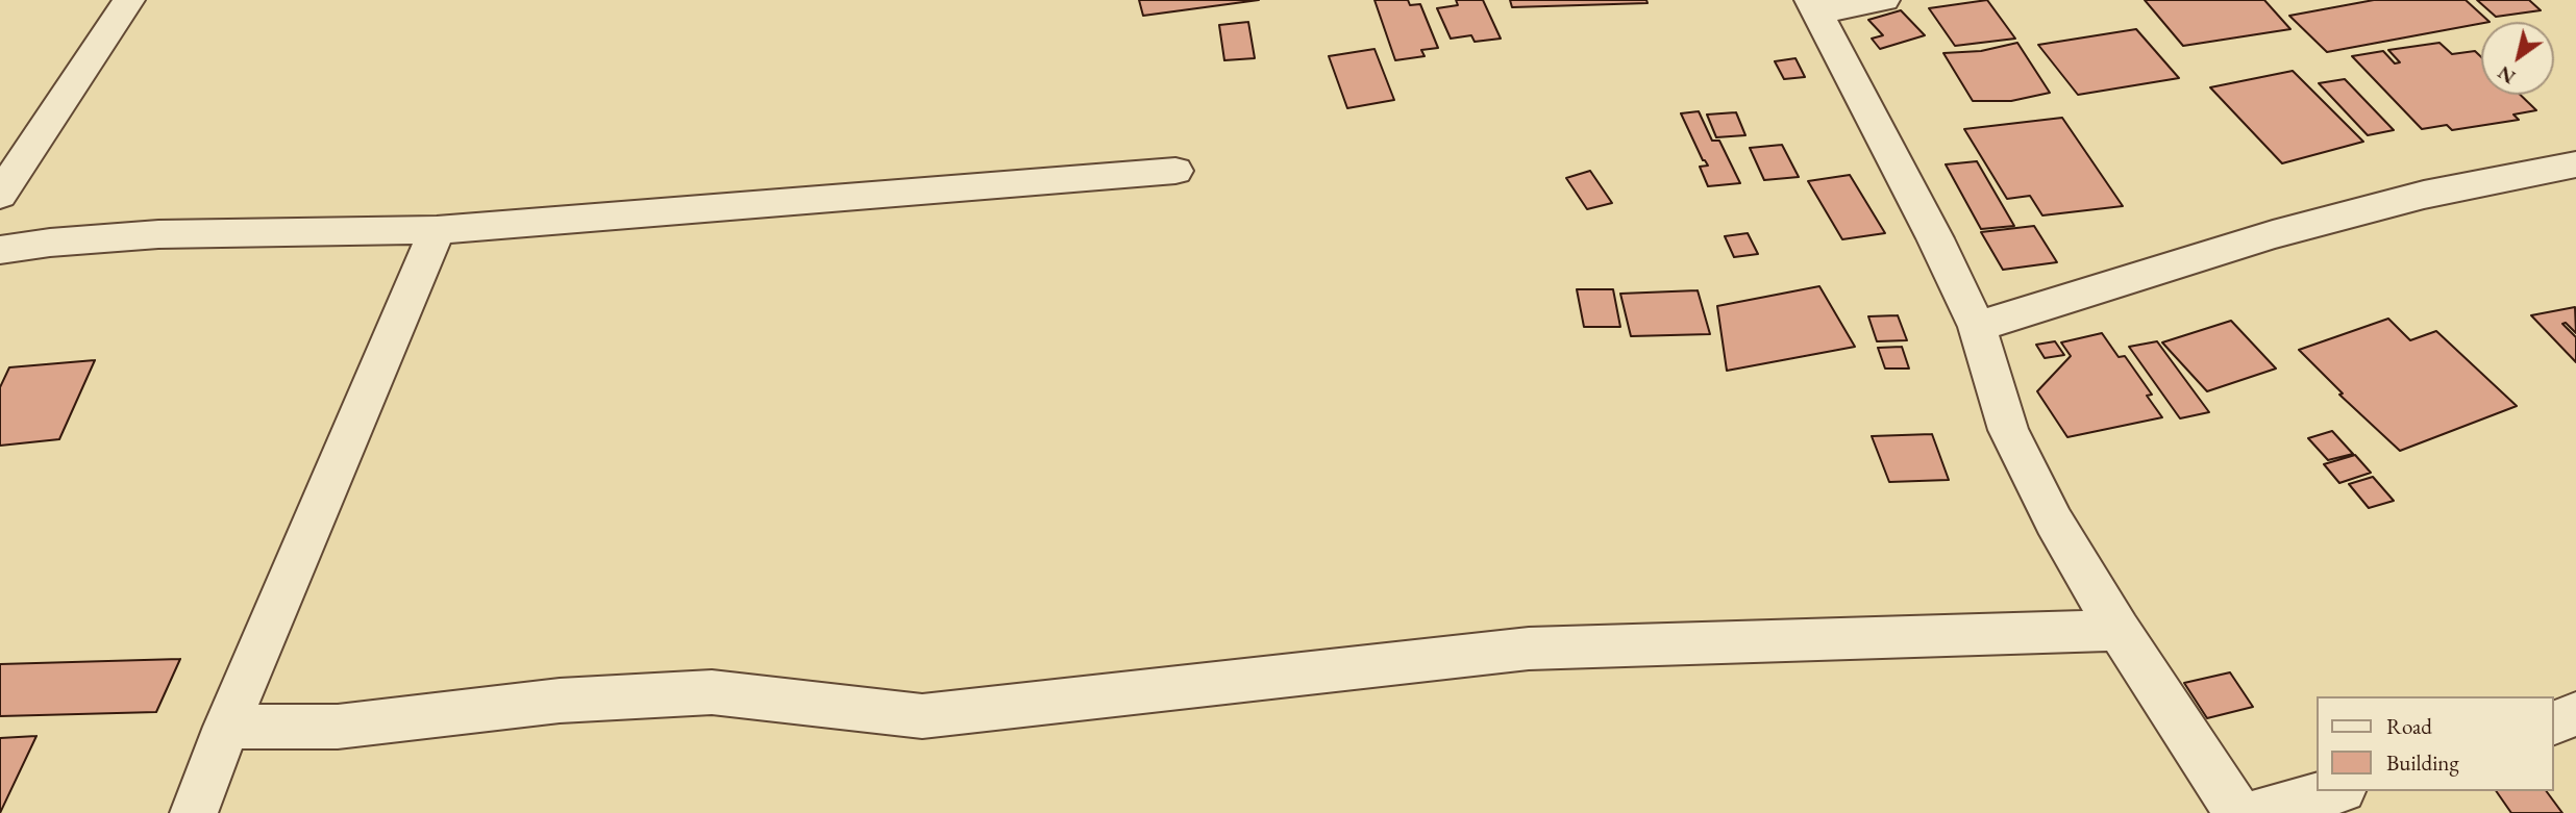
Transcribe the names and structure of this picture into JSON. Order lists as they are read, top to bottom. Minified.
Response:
{"legend":["Road","Building"],"north":"bottom left"}
